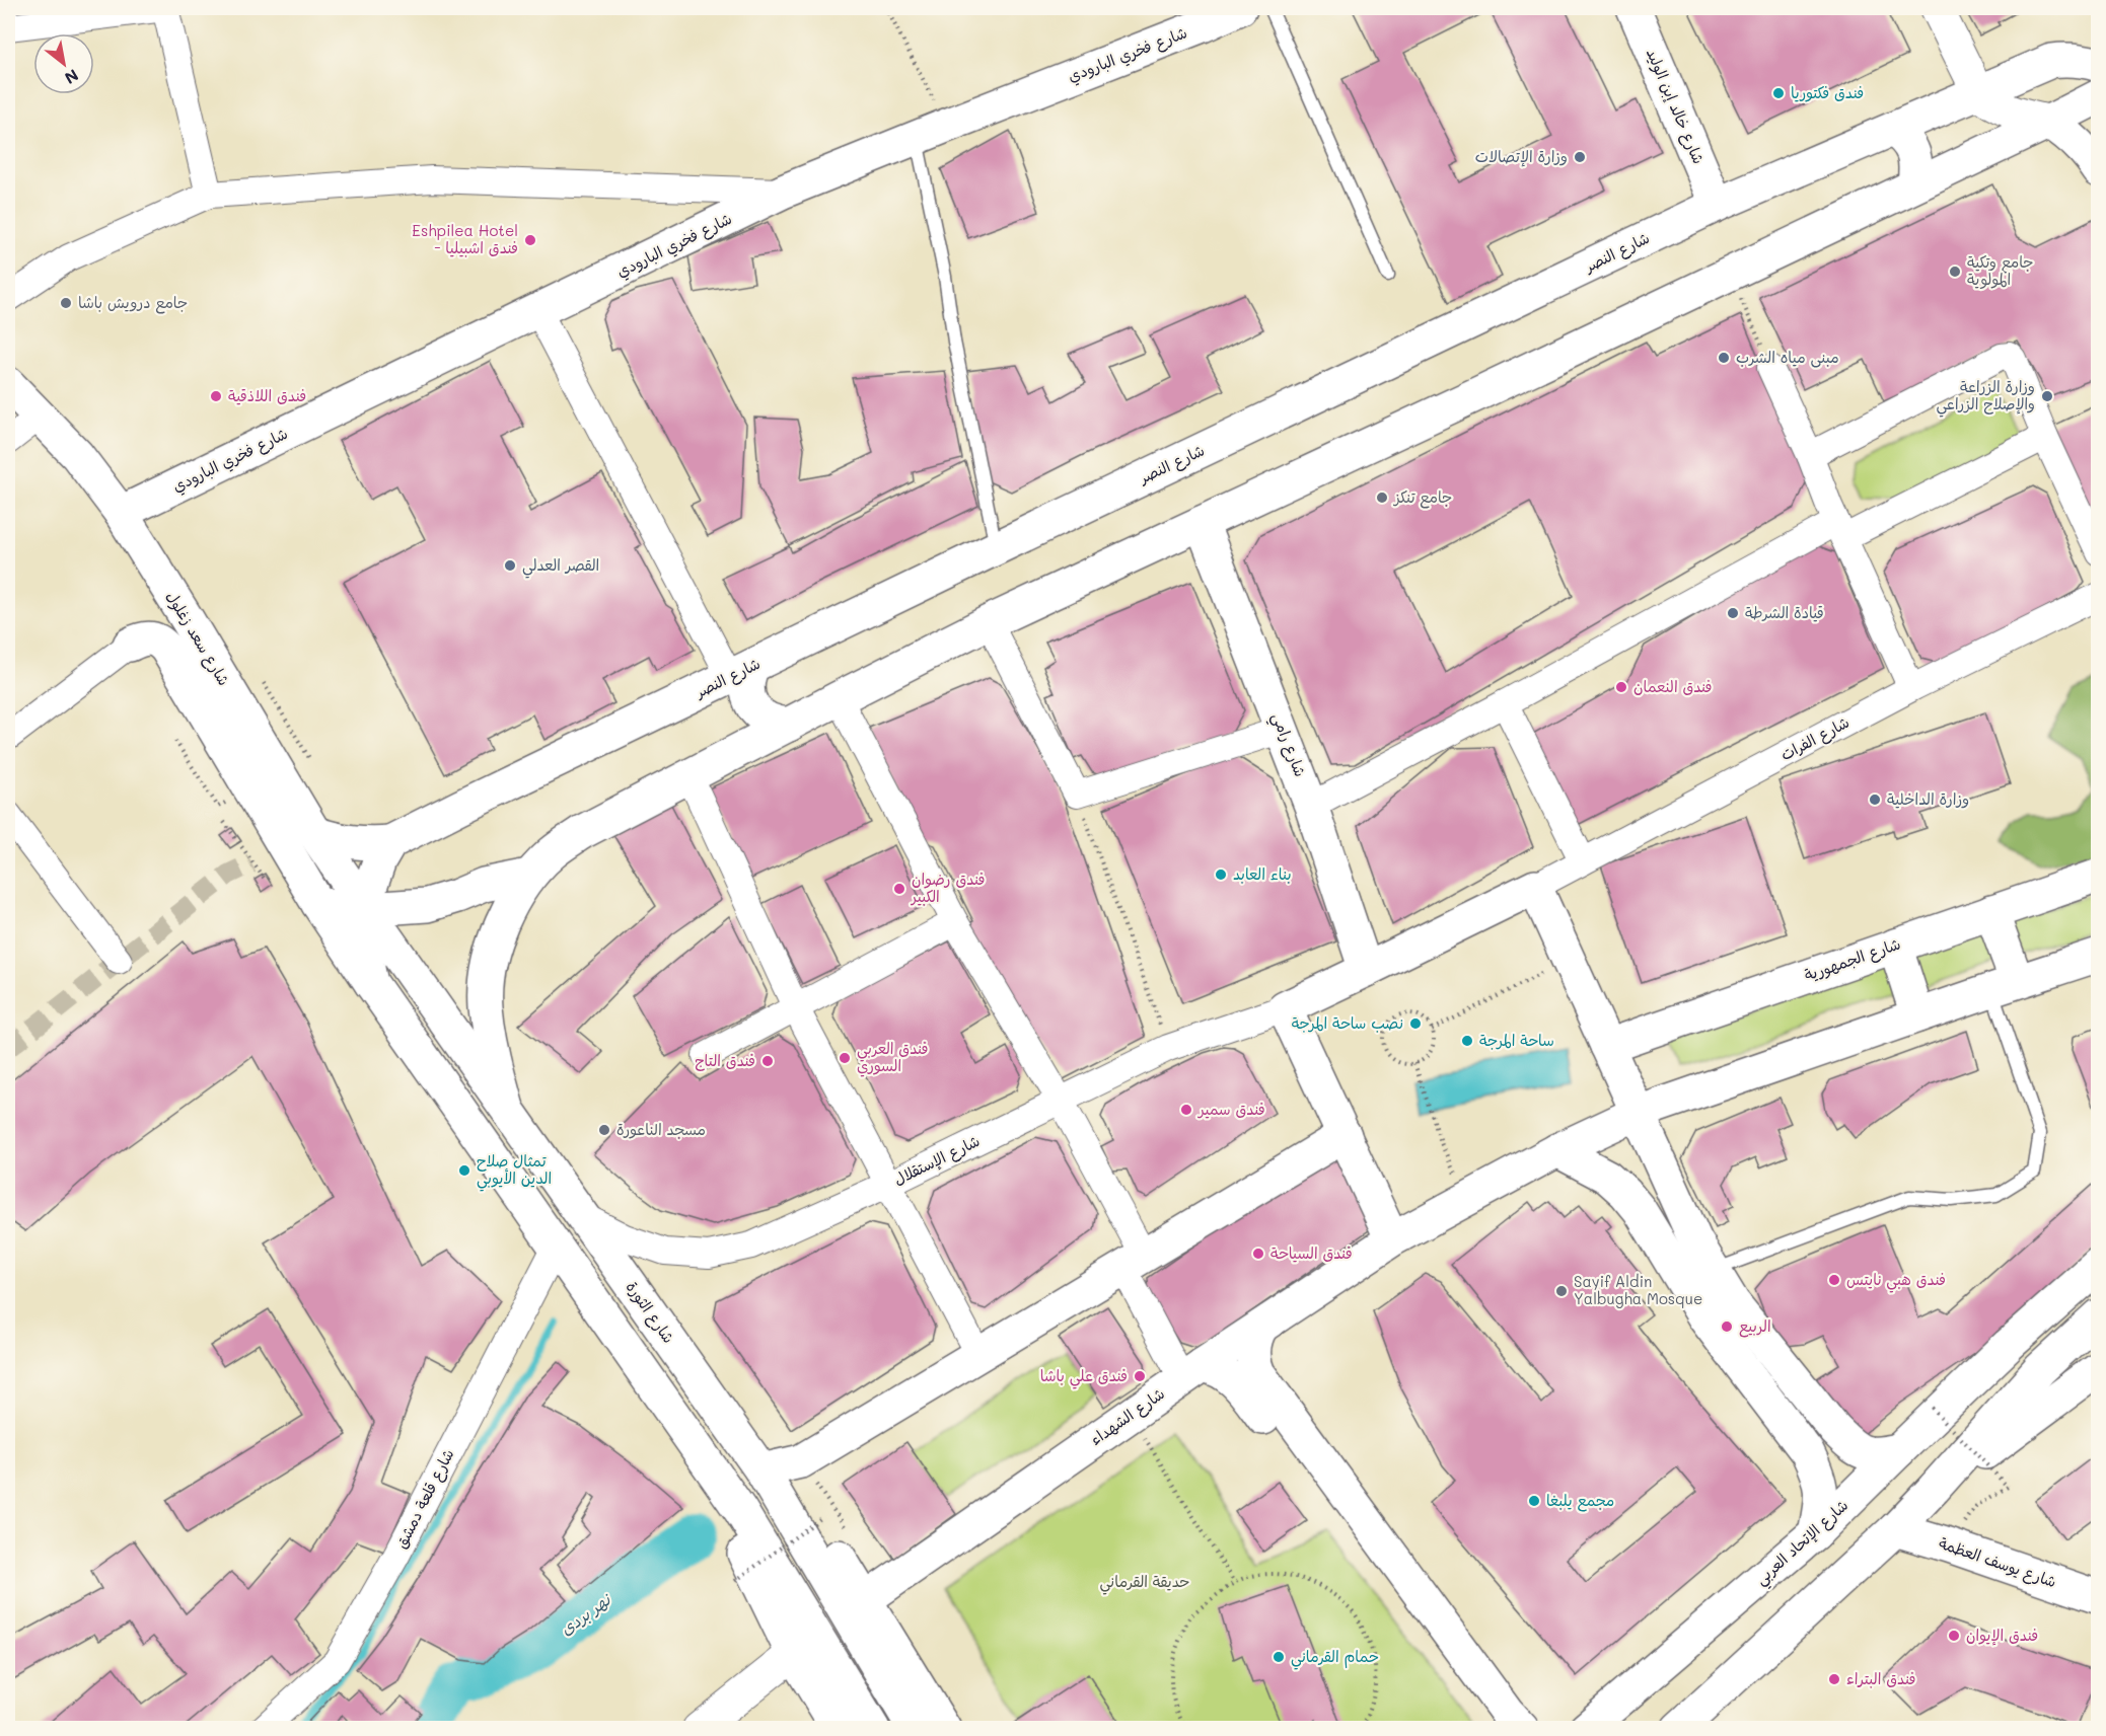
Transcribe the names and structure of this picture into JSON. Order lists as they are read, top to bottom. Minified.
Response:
{"streets":{"main road":["شارع فخري البارودي","شارع خالد إبن الوليد","شارع النصر","شارع سعد زغلول","شارع رامي","شارع الجمهورية","شارع الثورة","شارع الشهداء","شارع الإتحاد العربي","شارع يوسف العظمة"],"street":["شارع الفرات","شارع الإستقلال","شارع قلعة دمشق"]},"crossings":[["شارع فخري البارودي","شارع سعد زغلول"],["شارع خالد إبن الوليد","شارع النصر"],["شارع سعد زغلول","شارع الثورة"],["شارع الإستقلال","شارع الثورة"]],"water":["نهر بردى"],"parks":["حديقة القرماني"],"places":["فندق فكتوريا","وزارة الإتصالات","Eshpilea Hotel - فندق اشبيليا","جامع وتكية المولوية","جامع درويش باشا","مبنى مياه الشرب","فندق اللاذقية","وزارة الزراعة والإصلاح الزراعي","جامع تنكز","القصر العدلي","قيادة الشرطة","فندق النعمان","وزارة الداخلية","بناء العابد","فندق رضوان الكبير","نصب ساحة المرجة","ساحة المرجة","فندق العربي السوري","فندق التاج","فندق سمير","مسجد الناعورة","تمثال صلاح الدين الأيوبي","فندق السياحة","فندق هبي نايتس","Sayif Aldin Yalbugha Mosque","الربيع","فندق علي باشا","مجمع يلبغا","فندق الإيوان","حمام القرماني","فندق البتراء"],"north":"bottom right"}
